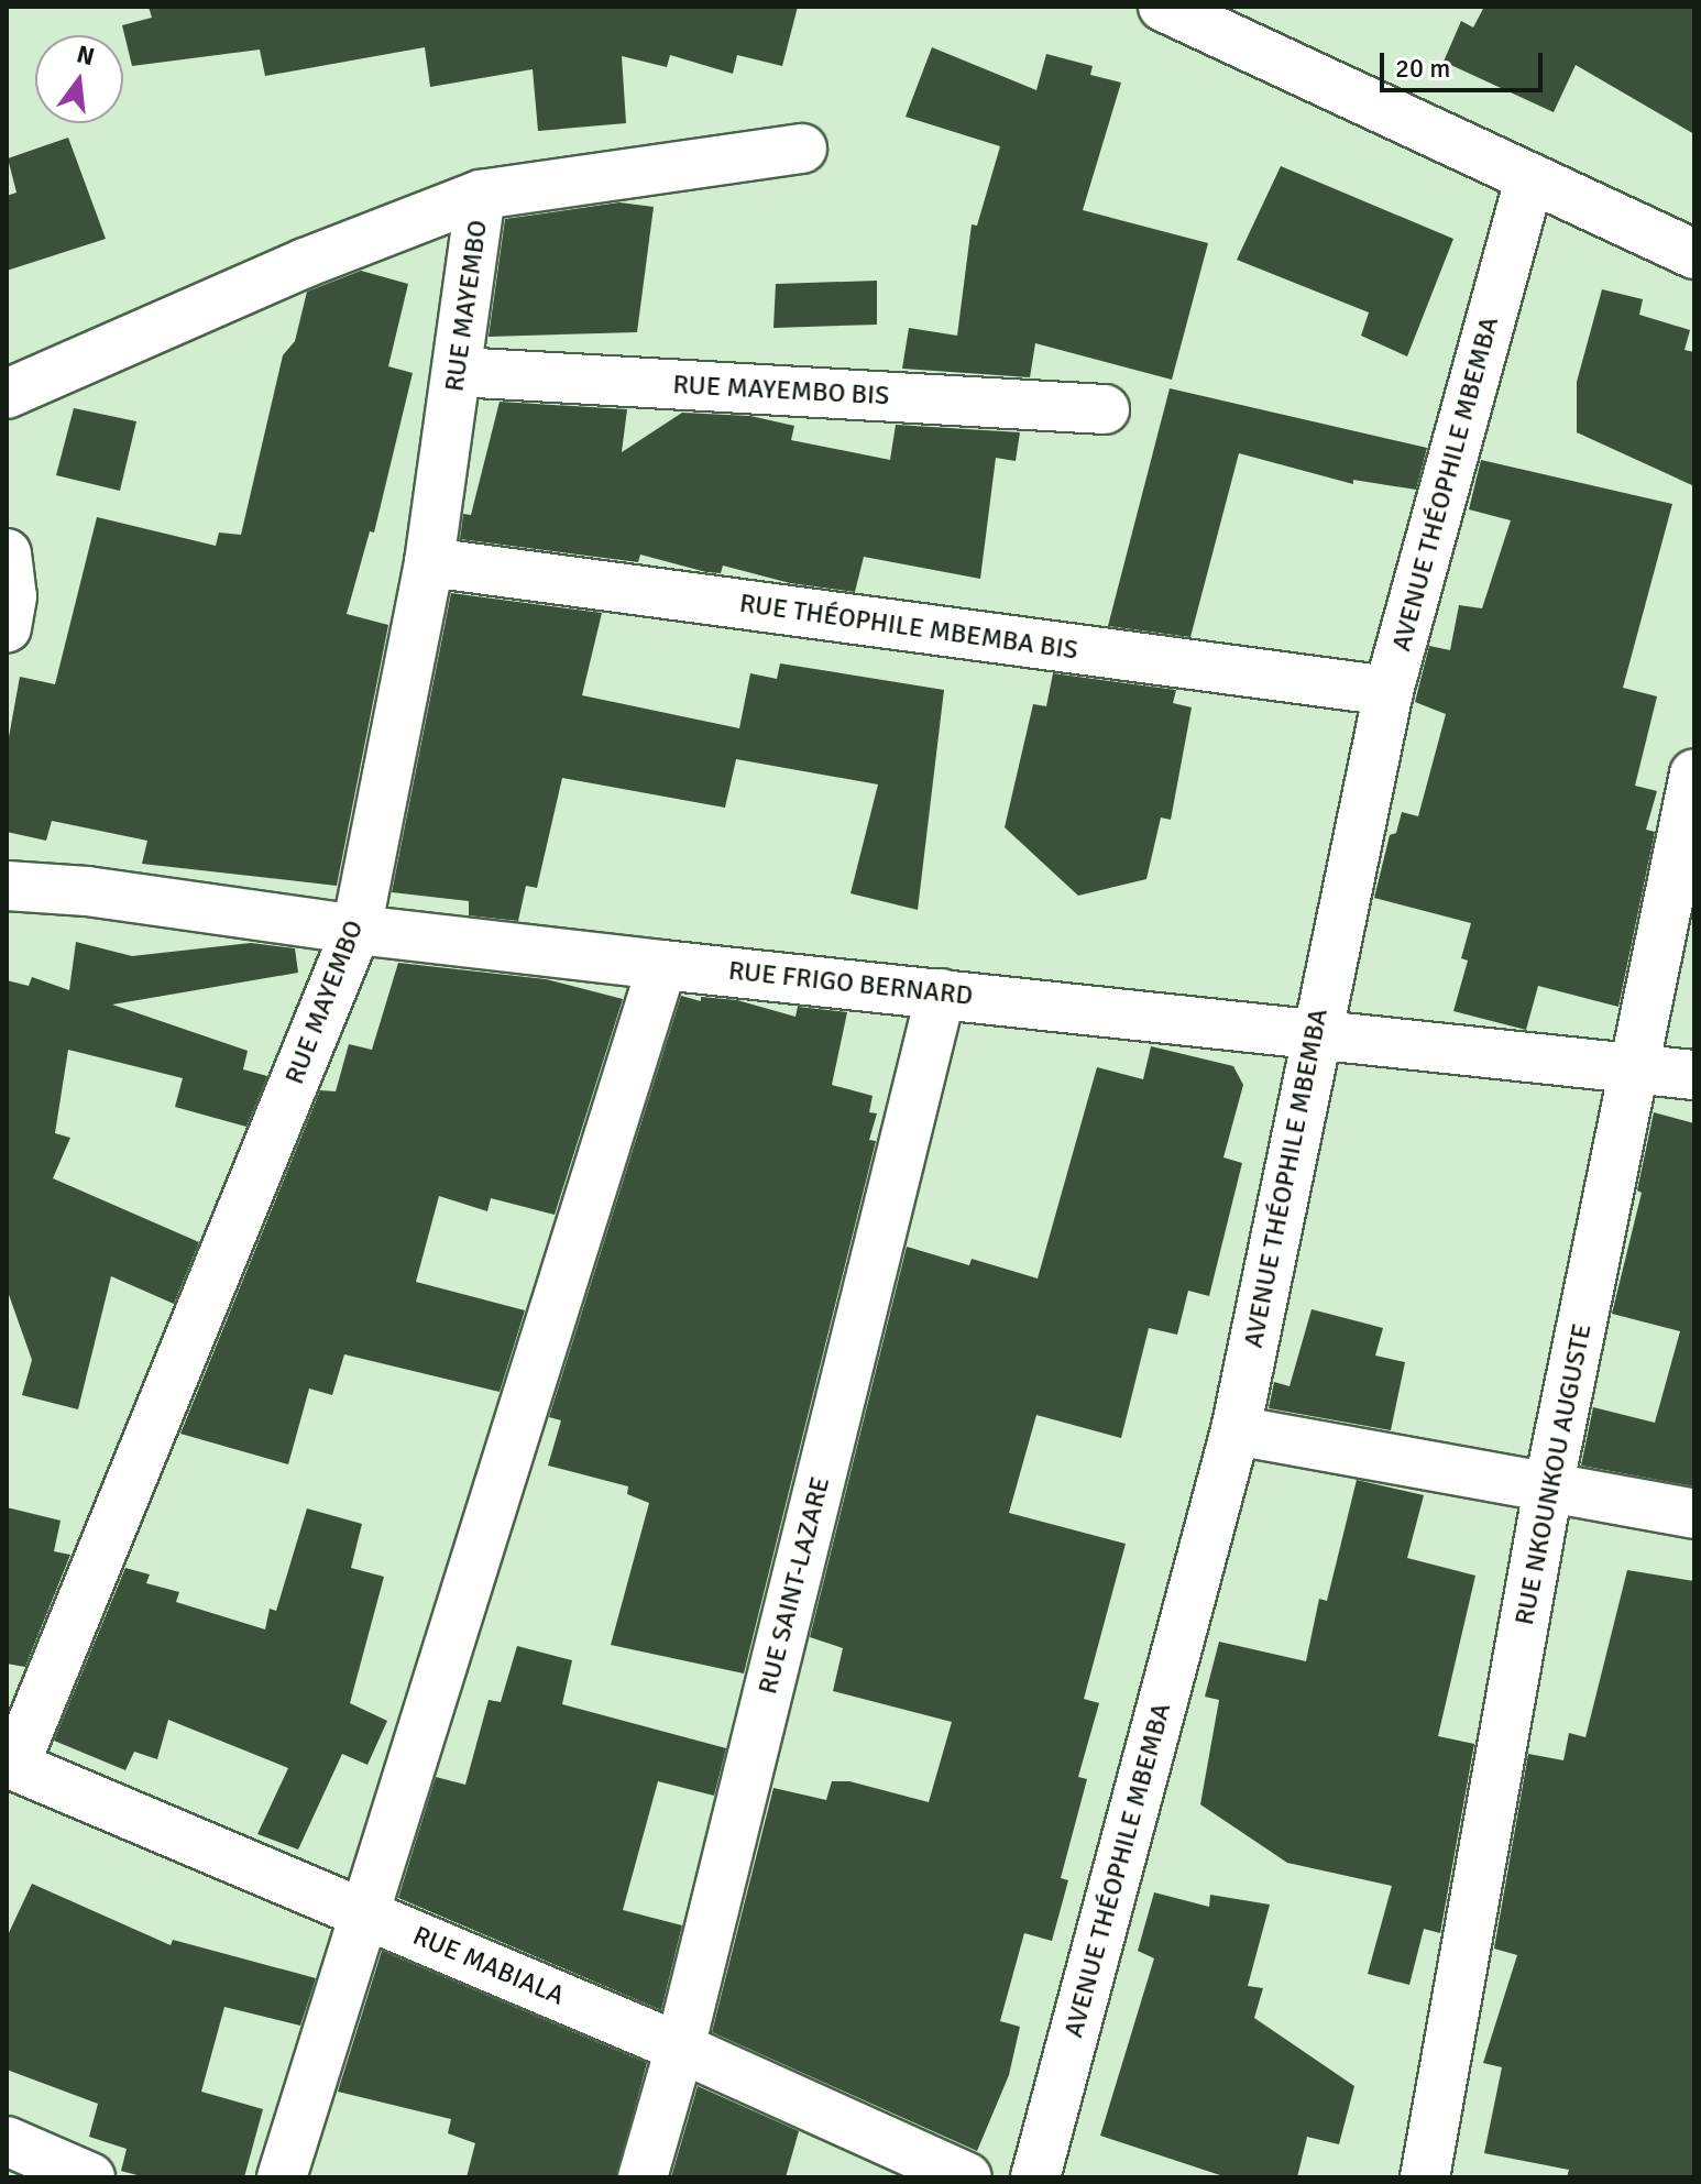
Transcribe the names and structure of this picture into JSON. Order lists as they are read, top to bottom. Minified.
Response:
{"streets":{"street":["RUE MAYEMBO","RUE MAYEMBO BIS","AVENUE THÉOPHILE MBEMBA","RUE THÉOPHILE MBEMBA BIS","RUE FRIGO BERNARD","RUE NKOUNKOU AUGUSTE","RUE SAINT-LAZARE","RUE MABIALA"]},"crossings":[["RUE MAYEMBO","RUE MAYEMBO BIS"],["RUE MAYEMBO","RUE THÉOPHILE MBEMBA BIS"],["RUE MAYEMBO","RUE FRIGO BERNARD"],["RUE MAYEMBO","RUE MABIALA"],["AVENUE THÉOPHILE MBEMBA","RUE THÉOPHILE MBEMBA BIS"],["AVENUE THÉOPHILE MBEMBA","RUE FRIGO BERNARD"],["RUE FRIGO BERNARD","RUE NKOUNKOU AUGUSTE"],["RUE FRIGO BERNARD","RUE SAINT-LAZARE"],["RUE SAINT-LAZARE","RUE MABIALA"]],"scale_bar":"20 m","north":"top"}
